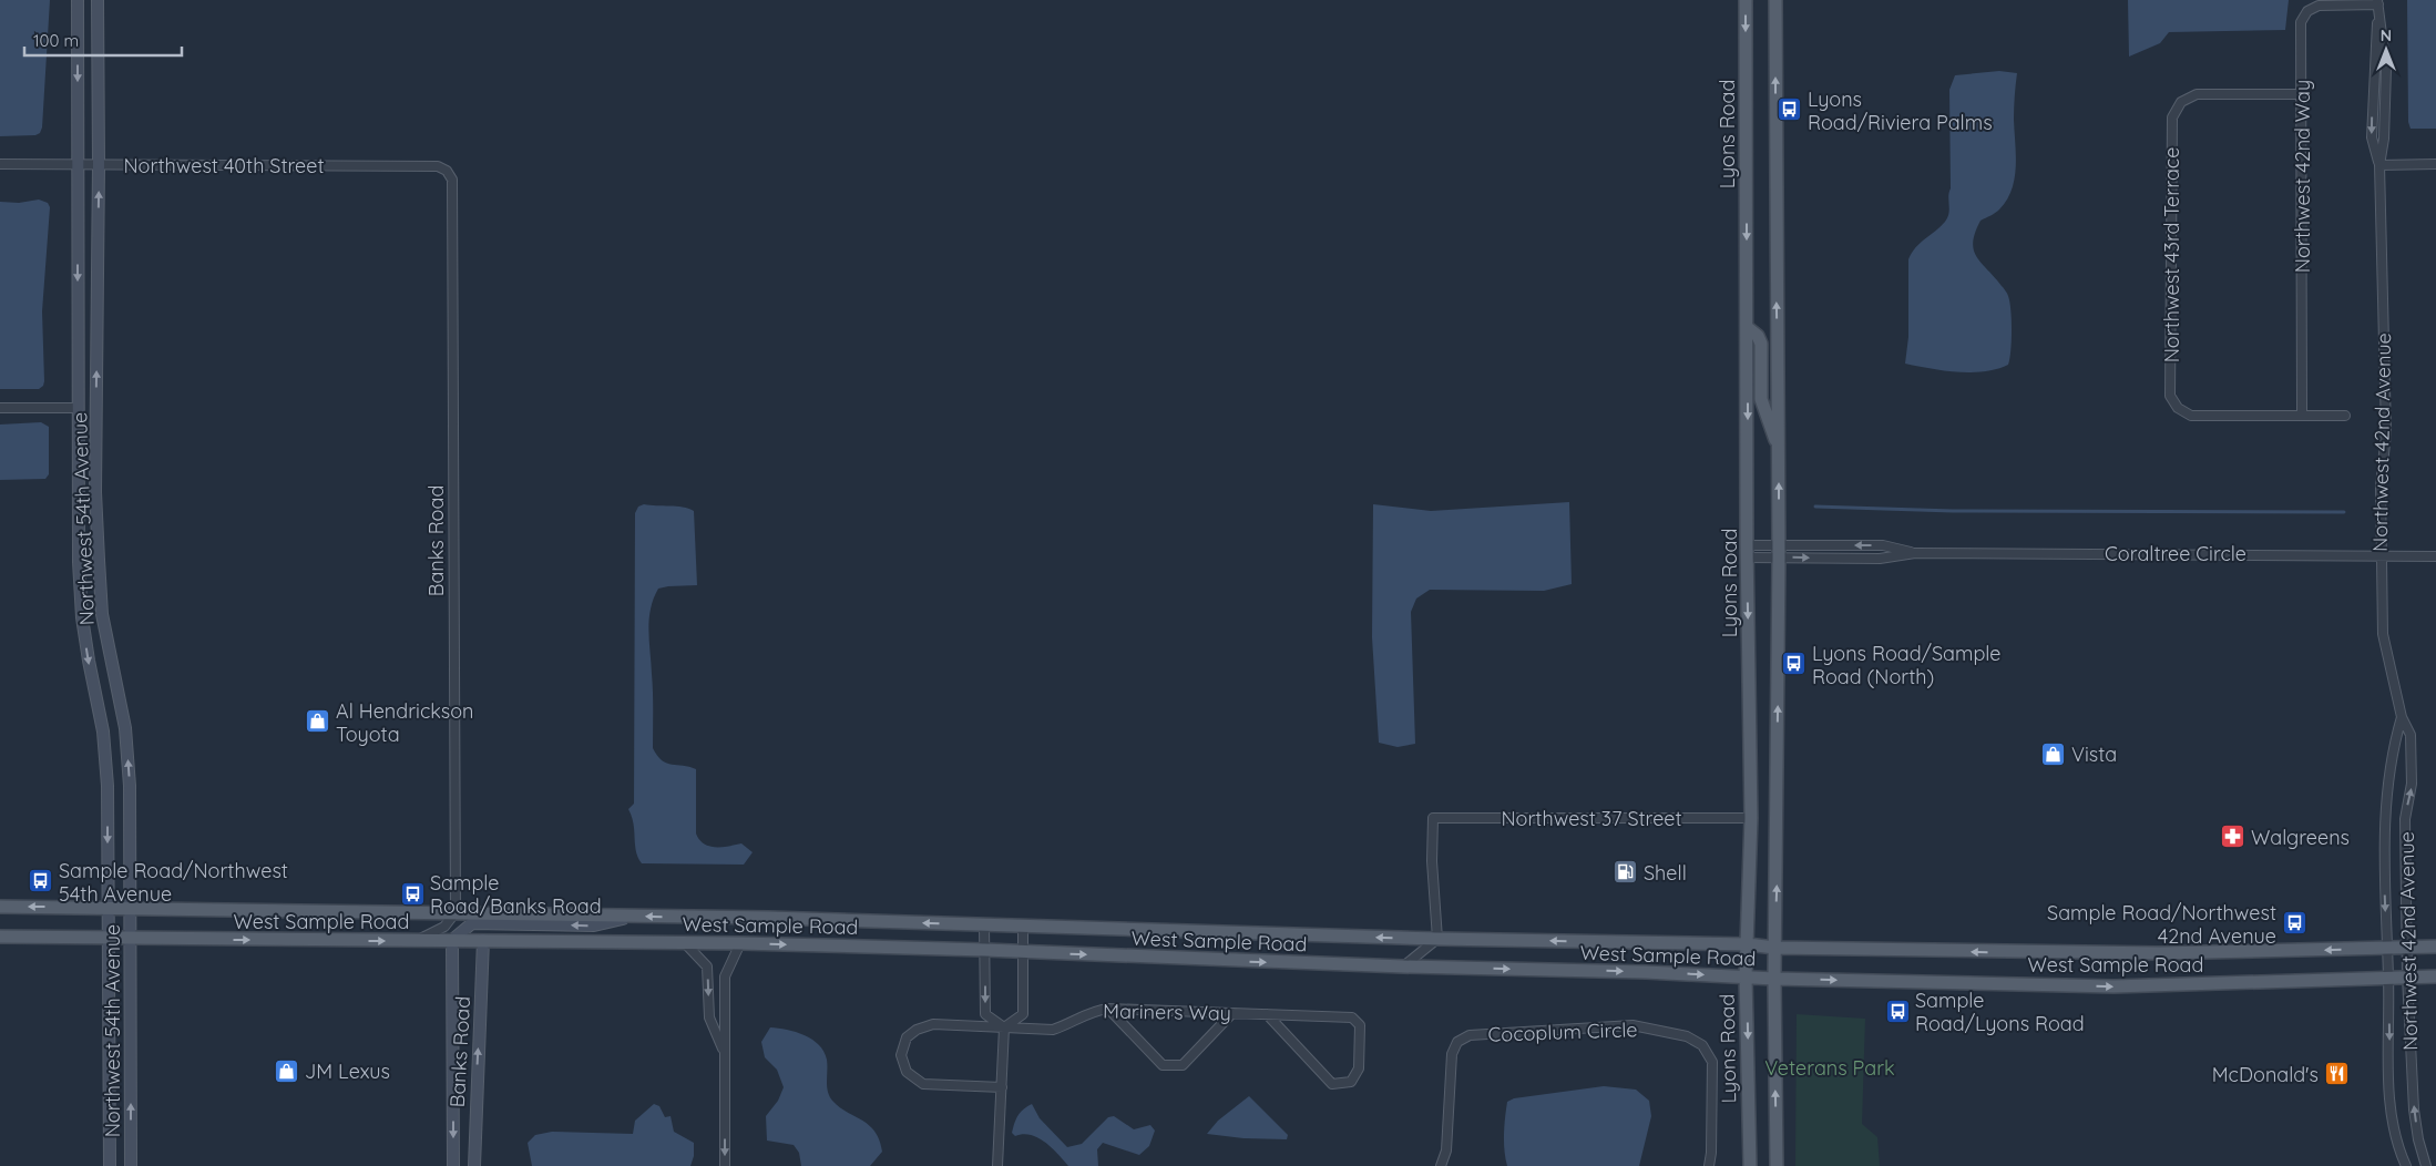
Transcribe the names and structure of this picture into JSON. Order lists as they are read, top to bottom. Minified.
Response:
{"streets":{"main road":["Lyons Road","West Sample Road"],"street":["Northwest 40th Street","Northwest 42nd Way","Northwest 43rd Terrace","Northwest 42nd Avenue","Northwest 54th Avenue","Banks Road","Coraltree Circle","Northwest 37 Street","Mariners Way","Cocoplum Circle"]},"crossings":[["Lyons Road","Coraltree Circle"],["Lyons Road","Northwest 37 Street"],["Lyons Road","West Sample Road"],["Northwest 40th Street","Northwest 54th Avenue"],["Northwest 40th Street","Banks Road"],["Northwest 42nd Way","Northwest 43rd Terrace"],["Northwest 42nd Way","Northwest 42nd Avenue"],["Northwest 42nd Avenue","Coraltree Circle"],["Northwest 42nd Avenue","West Sample Road"],["Northwest 54th Avenue","West Sample Road"],["Banks Road","West Sample Road"],["Northwest 37 Street","West Sample Road"]],"parks":["Veterans Park"],"places":{"bus stop":["Lyons Road/Riviera Palms","Lyons Road/Sample Road (North)","Sample Road/Northwest 54th Avenue","Sample Road/Banks Road","Sample Road/Northwest 42nd Avenue","Sample Road/Lyons Road"],"shop":["Al Hendrickson Toyota","Vista","JM Lexus"],"pharmacy":["Walgreens"],"fuel station":["Shell"],"restaurant":["McDonald's"]},"scale_bar":"100 m","north":"top"}
